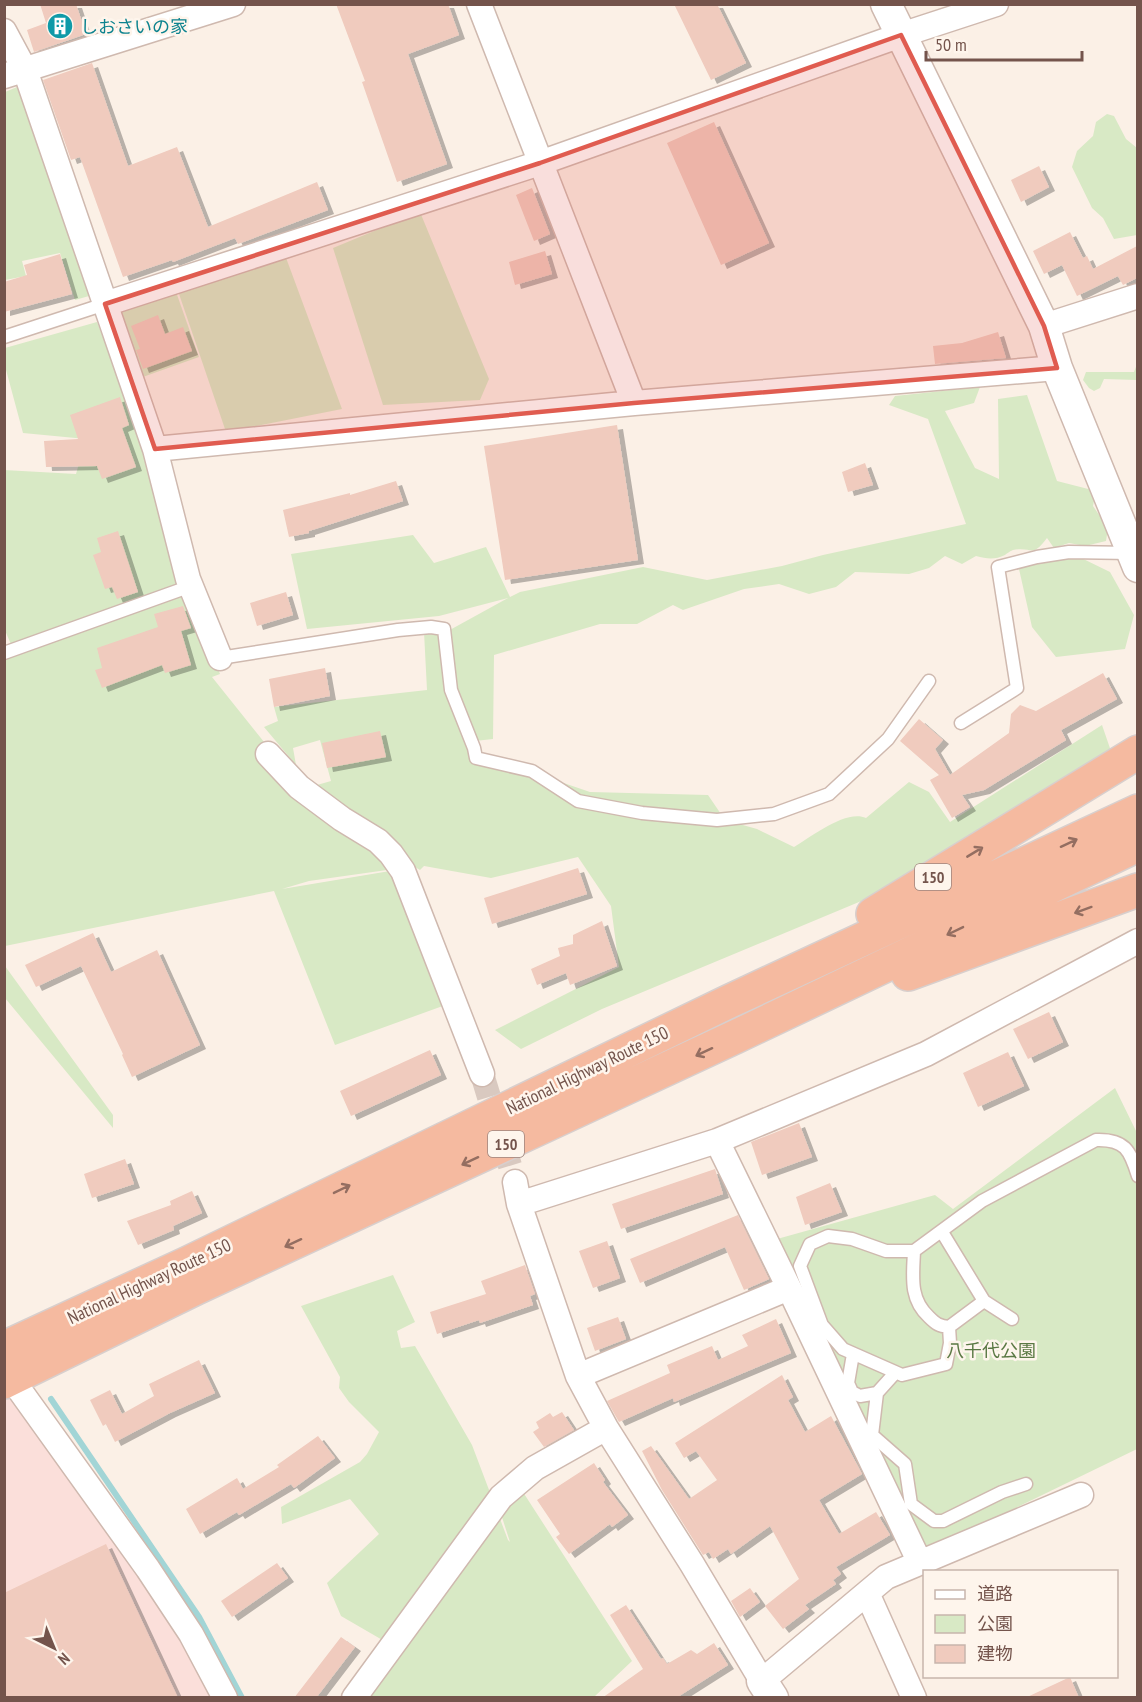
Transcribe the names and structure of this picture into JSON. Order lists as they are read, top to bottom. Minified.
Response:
{"streets":{"highway":["150","National Highway Route 150"]},"crossings":[["150","National Highway Route 150"]],"parks":["八千代公園"],"places":{"building":["しおさいの家"]},"legend":["道路","公園","建物"],"scale_bar":"50 m","north":"bottom right"}
